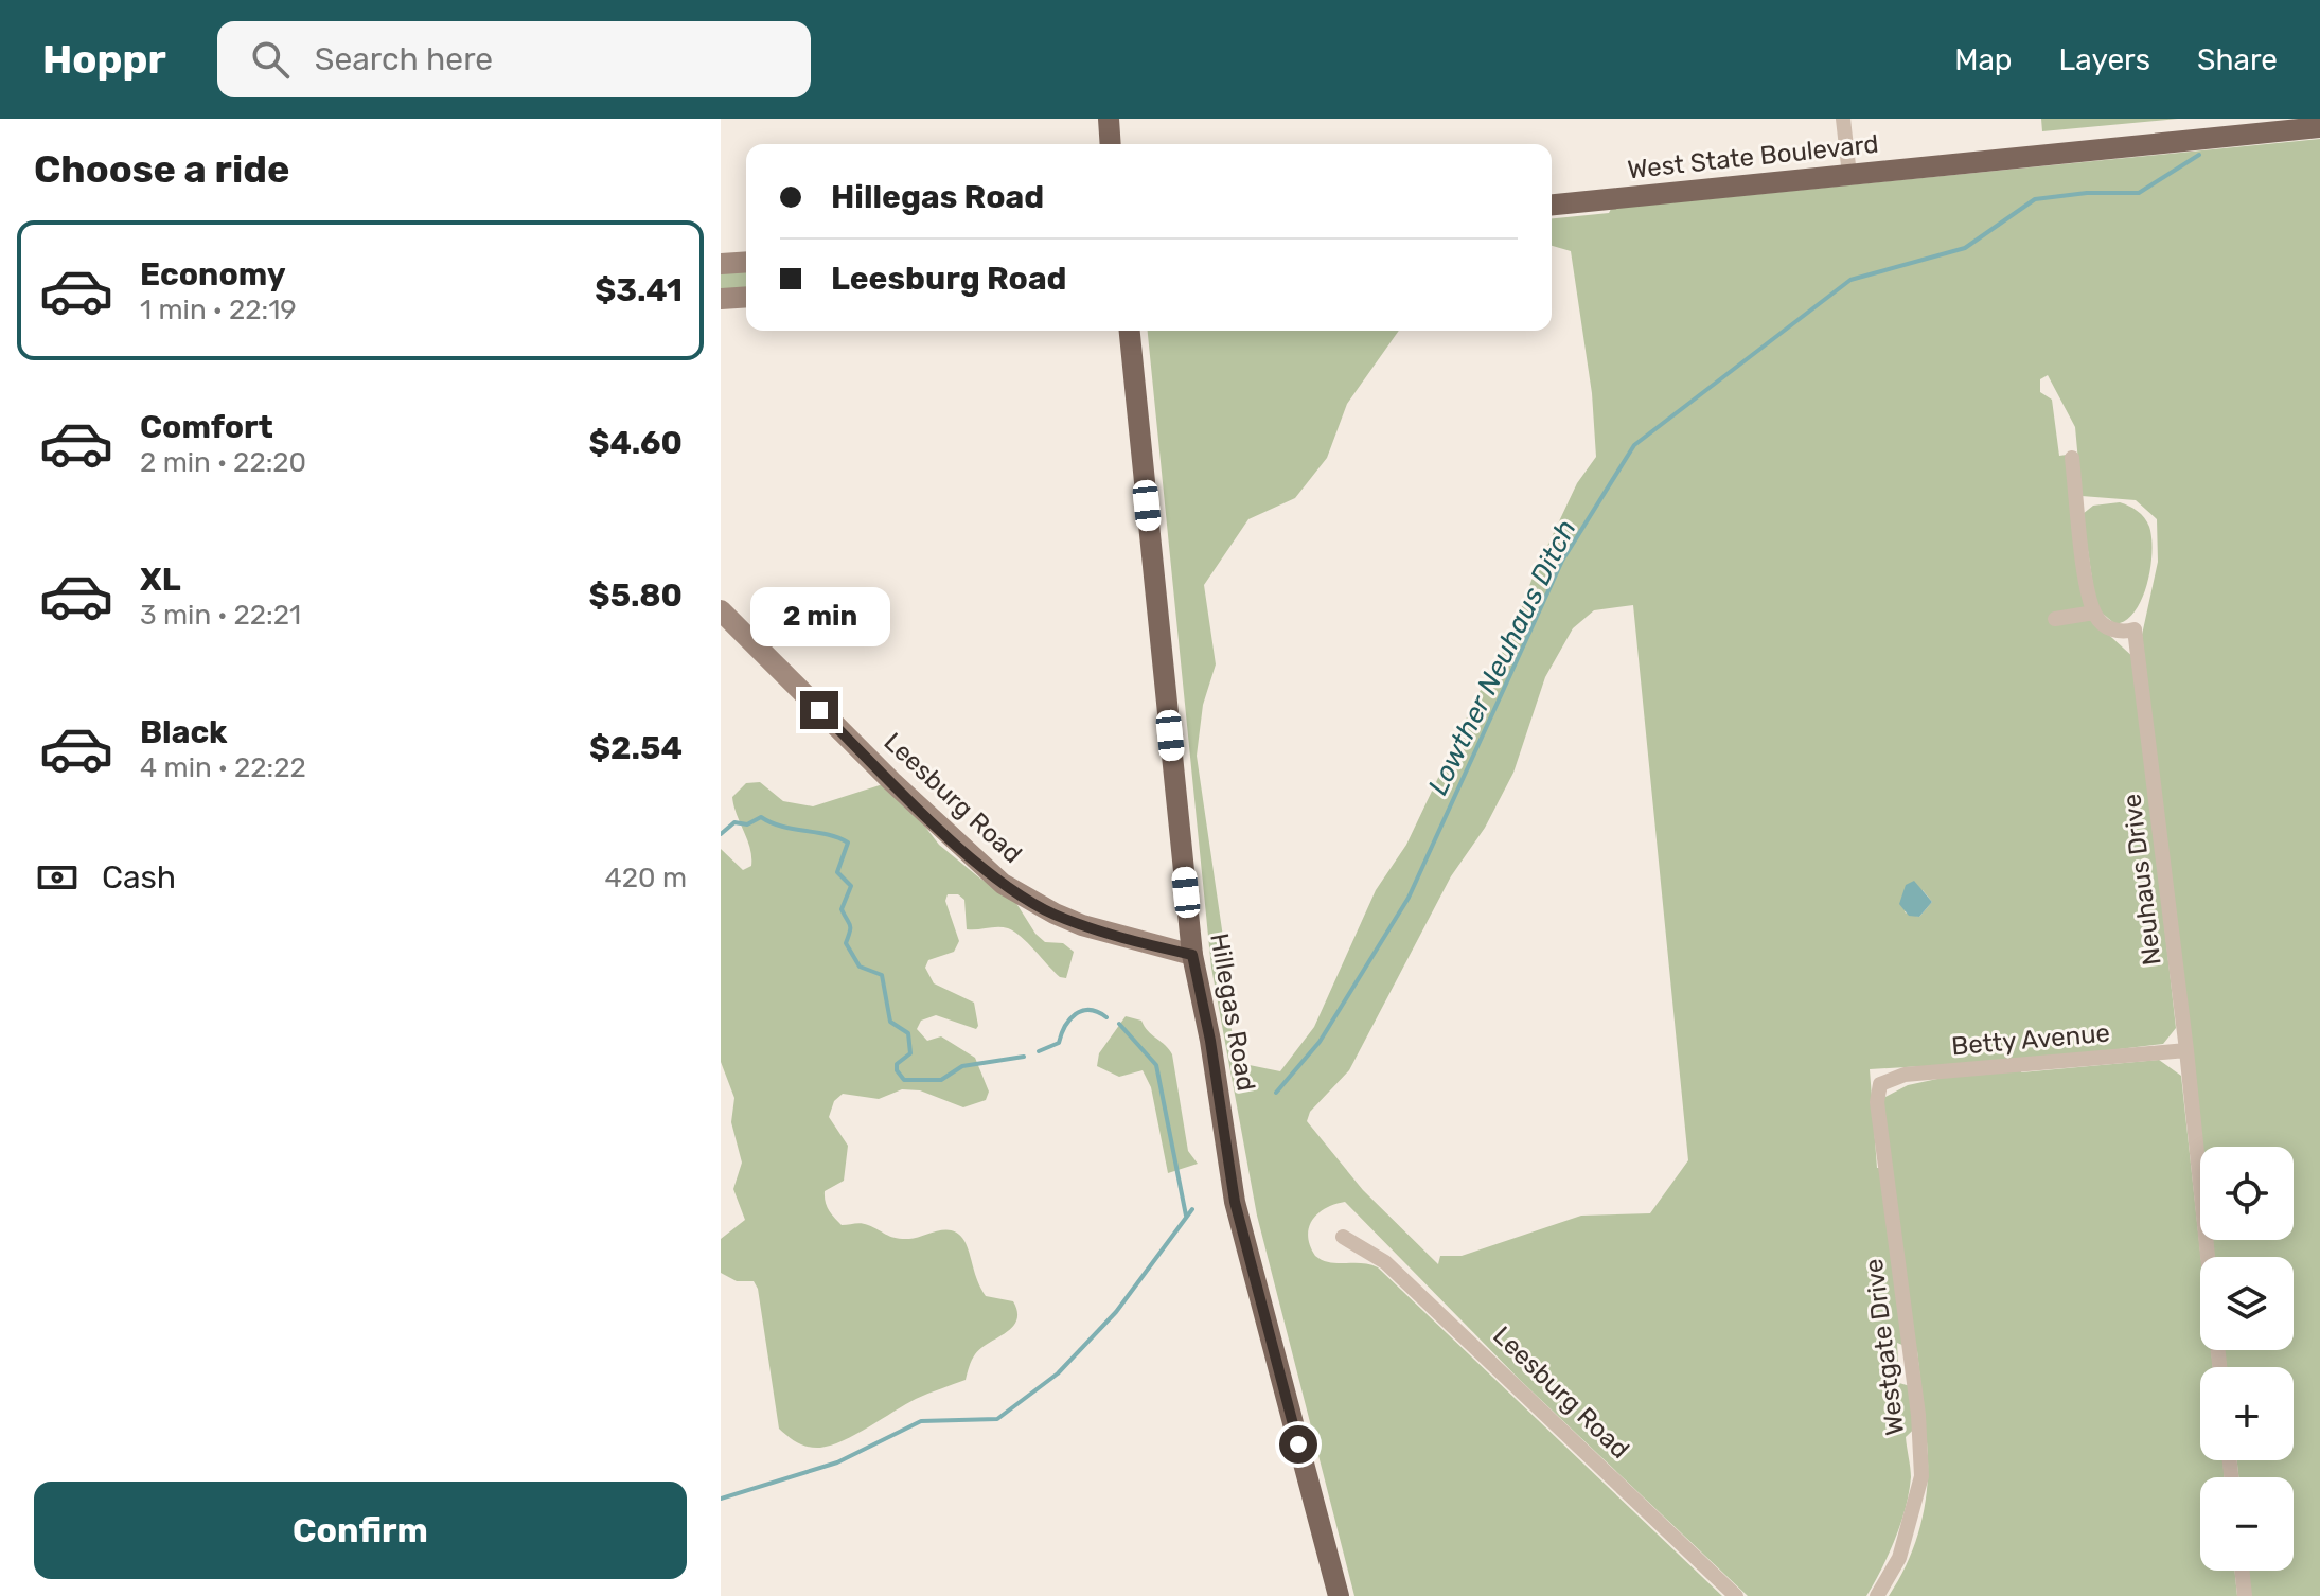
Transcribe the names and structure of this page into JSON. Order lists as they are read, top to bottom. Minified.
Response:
{"streets":{"main road":["West State Boulevard","Leesburg Road","Hillegas Road"],"street":["Neuhaus Drive","Betty Avenue","Westgate Drive"]},"crossings":[["Leesburg Road","Hillegas Road"],["Neuhaus Drive","Betty Avenue"],["Betty Avenue","Westgate Drive"]],"water":["Lowther Neuhaus Ditch"],"page":{"header":"Hoppr","search":"Search here","nav":["Map","Layers","Share"],"heading":"Choose a ride","banner":["Hillegas Road","Leesburg Road"],"list":[{"name":"Economy","note":"1 min · 22:19","value":"$3.41"},{"name":"Comfort","note":"2 min · 22:20","value":"$4.60"},{"name":"XL","note":"3 min · 22:21","value":"$5.80"},{"name":"Black","note":"4 min · 22:22","value":"$2.54"}],"bubble":"2 min","pay":["Cash","420 m"],"map_buttons":["+","−"],"buttons":"Confirm"}}
